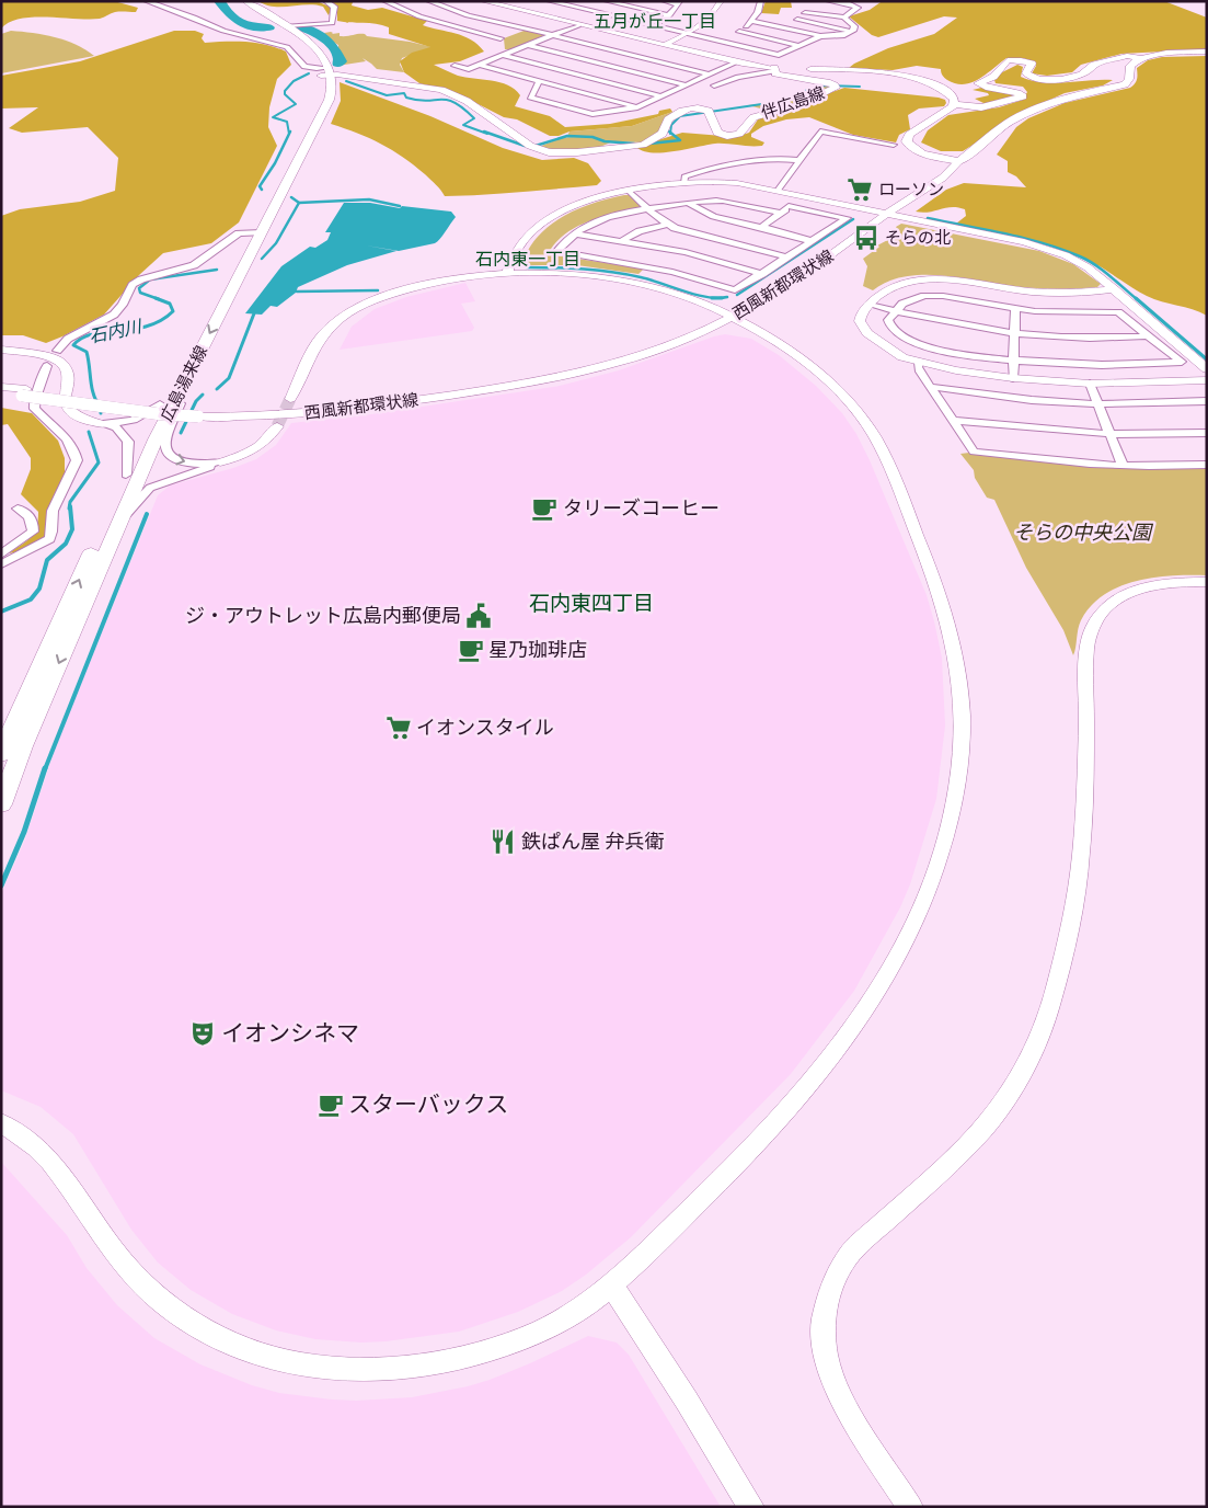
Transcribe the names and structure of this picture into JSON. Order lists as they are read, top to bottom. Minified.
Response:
{"streets":{"main road":["伴広島線","広島湯来線"],"street":["西風新都環状線"]},"crossings":[["伴広島線","広島湯来線"]],"districts":["五月が丘一丁目","石内東一丁目","石内東四丁目"],"water":["石内川"],"parks":["そらの中央公園"],"places":{"supermarket":["ローソン","イオンスタイル"],"bus stop":["そらの北"],"cafe":["タリーズコーヒー","星乃珈琲店","スターバックス"],"public building":["ジ・アウトレット広島内郵便局"],"restaurant":["鉄ぱん屋 弁兵衛"],"theatre":["イオンシネマ"]}}
